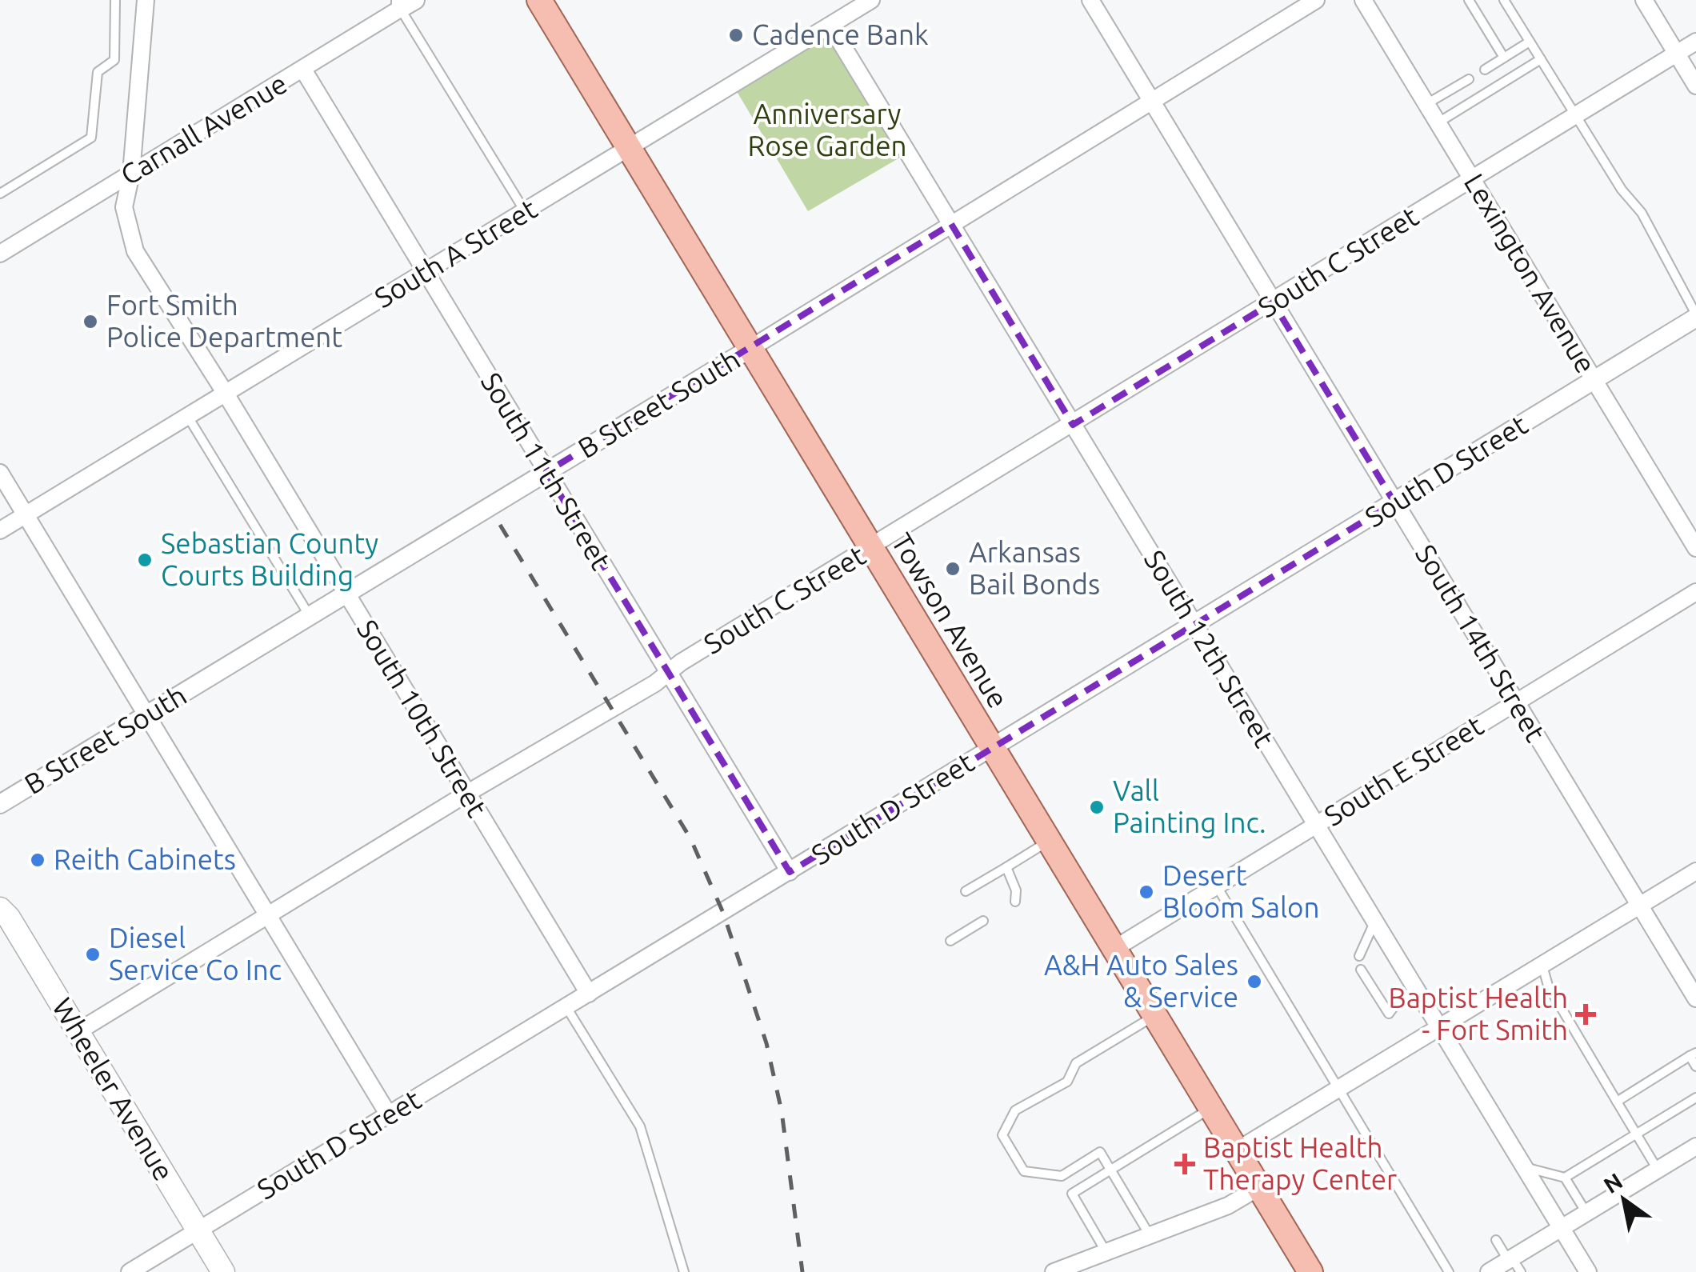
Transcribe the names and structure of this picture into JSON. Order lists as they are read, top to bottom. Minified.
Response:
{"streets":{"main road":["Towson Avenue","Wheeler Avenue"],"street":["Carnall Avenue","South A Street","South C Street","Lexington Avenue","B Street South","South 11th Street","South D Street","South 14th Street","South 12th Street","South 10th Street","South E Street"]},"crossings":[["Carnall Avenue","South 11th Street"],["Carnall Avenue","South 10th Street"],["South A Street","South 11th Street"],["South A Street","Towson Avenue"],["South A Street","South 12th Street"],["South A Street","South 10th Street"],["South C Street","Lexington Avenue"],["South C Street","South 11th Street"],["South C Street","Towson Avenue"],["South C Street","South 14th Street"],["South C Street","South 12th Street"],["South C Street","South 10th Street"],["South C Street","Wheeler Avenue"],["Lexington Avenue","South D Street"],["B Street South","South 11th Street"],["B Street South","Towson Avenue"],["B Street South","South 14th Street"],["B Street South","South 12th Street"],["B Street South","South 10th Street"],["South 11th Street","South D Street"],["South D Street","Towson Avenue"],["South D Street","South 14th Street"],["South D Street","South 12th Street"],["South D Street","South 10th Street"],["South D Street","Wheeler Avenue"],["Towson Avenue","South E Street"],["South 14th Street","South E Street"],["South 12th Street","South E Street"]],"parks":["Anniversary Rose Garden"],"places":{"other":["Cadence Bank","Fort Smith Police Department","Sebastian County Courts Building","Arkansas Bail Bonds","Vall Painting Inc.","Reith Cabinets","Desert Bloom Salon","Diesel Service Co Inc","A&H Auto Sales & Service"],"health":["Baptist Health - Fort Smith","Baptist Health Therapy Center"]},"north":"top left"}
